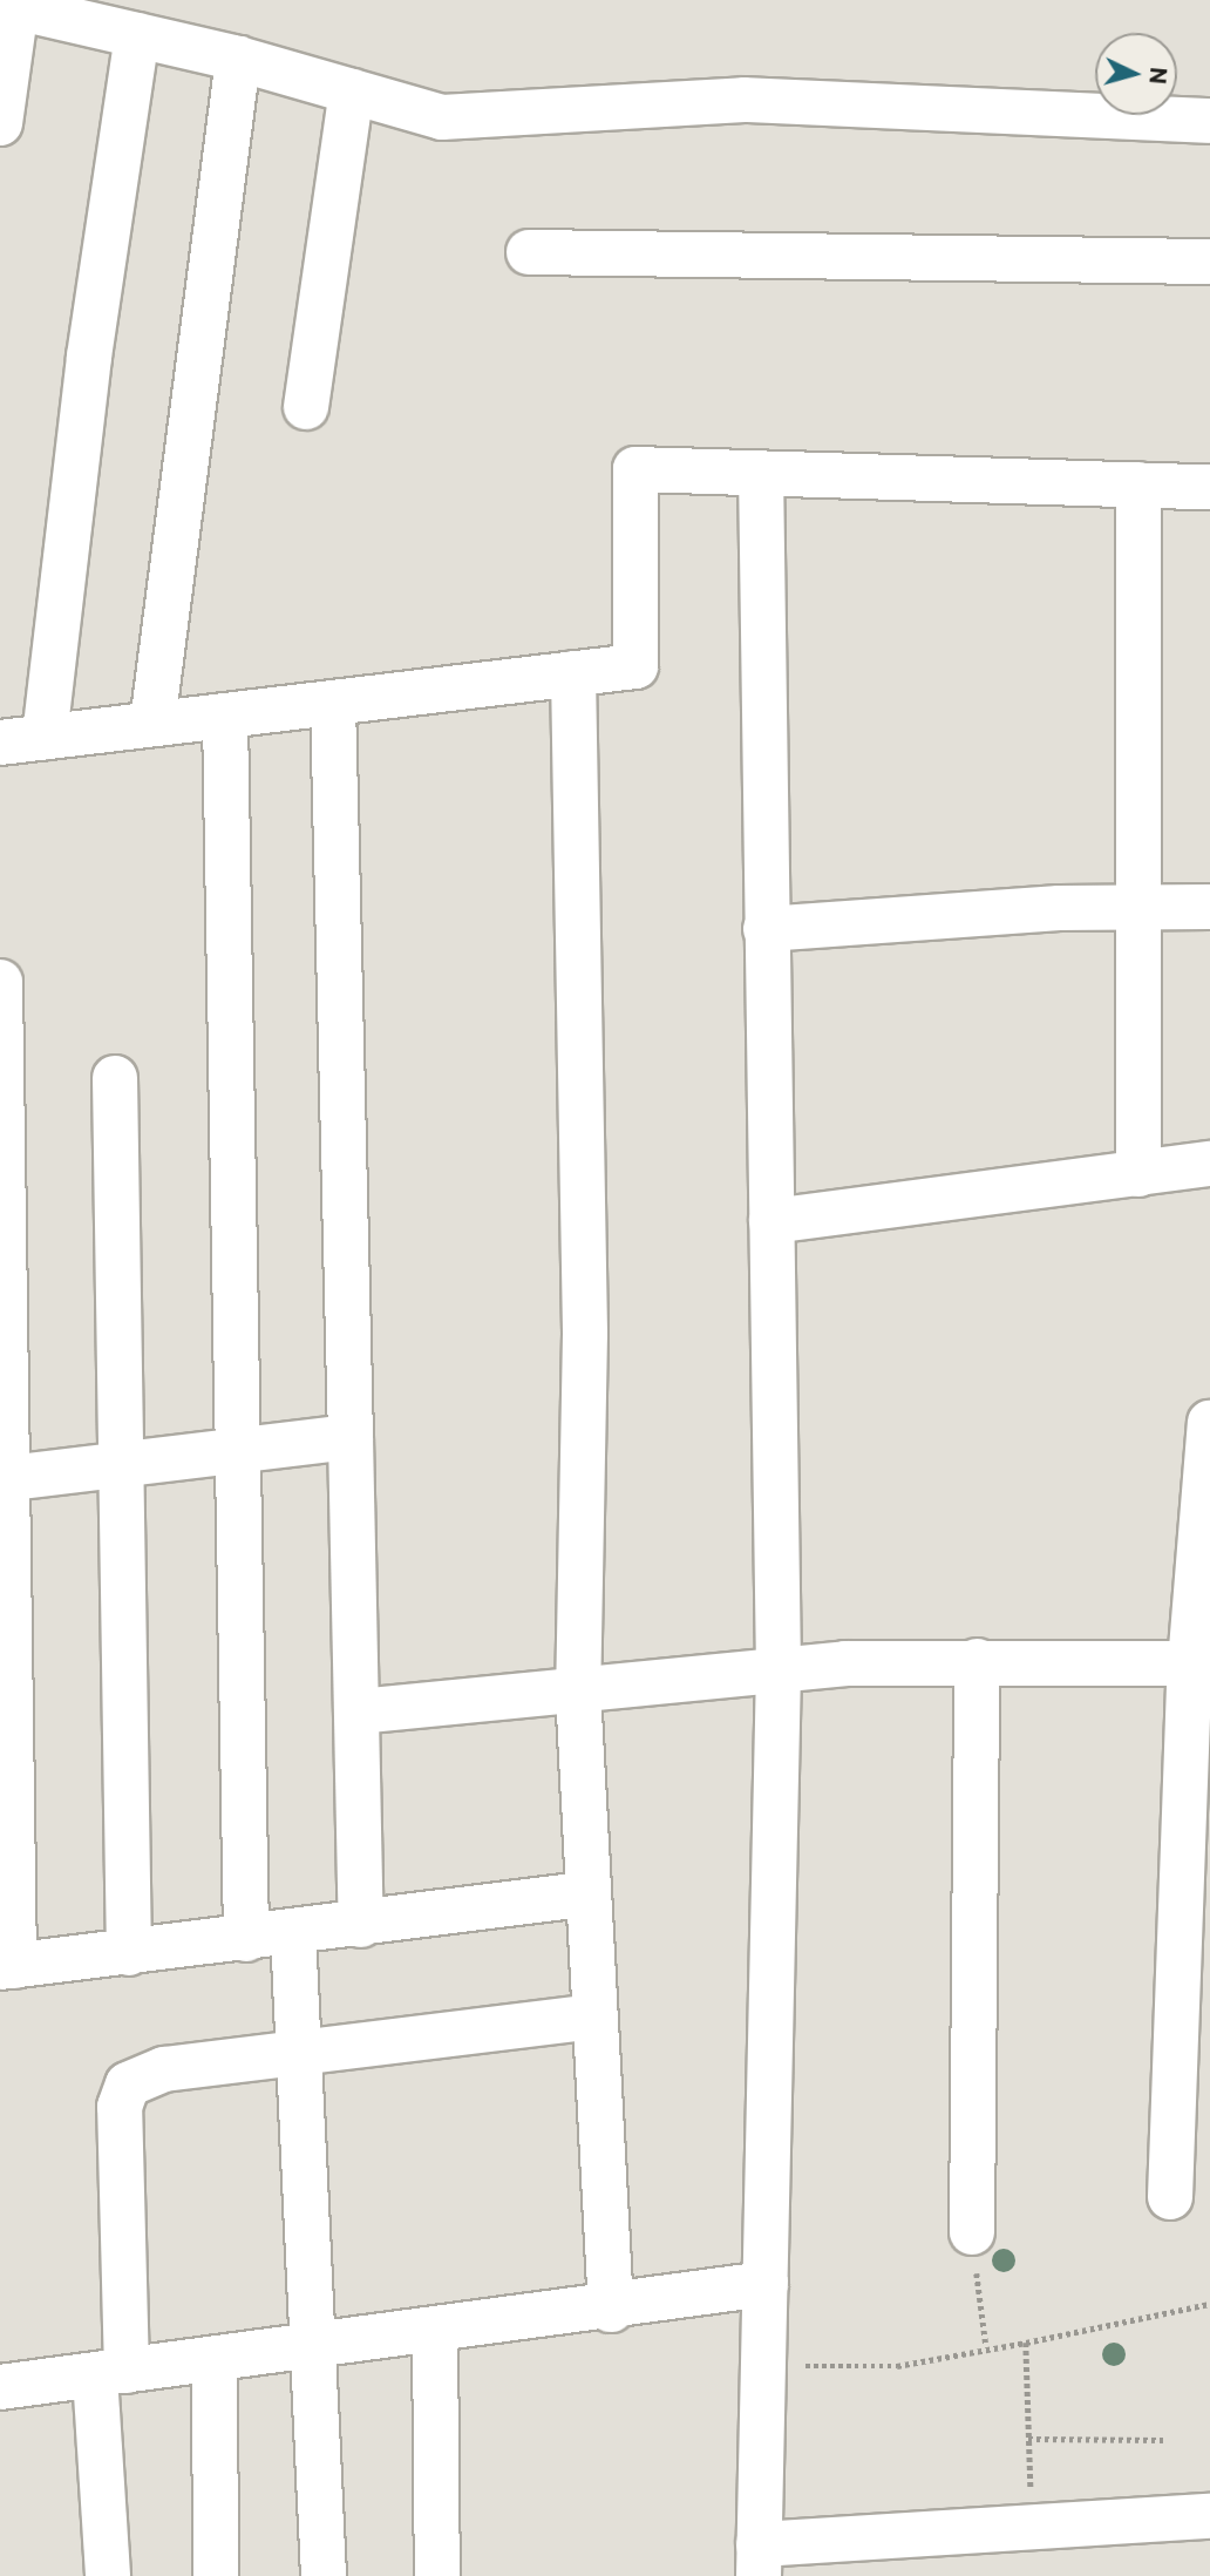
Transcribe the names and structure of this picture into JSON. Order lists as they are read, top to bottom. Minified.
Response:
{"north":"right"}
